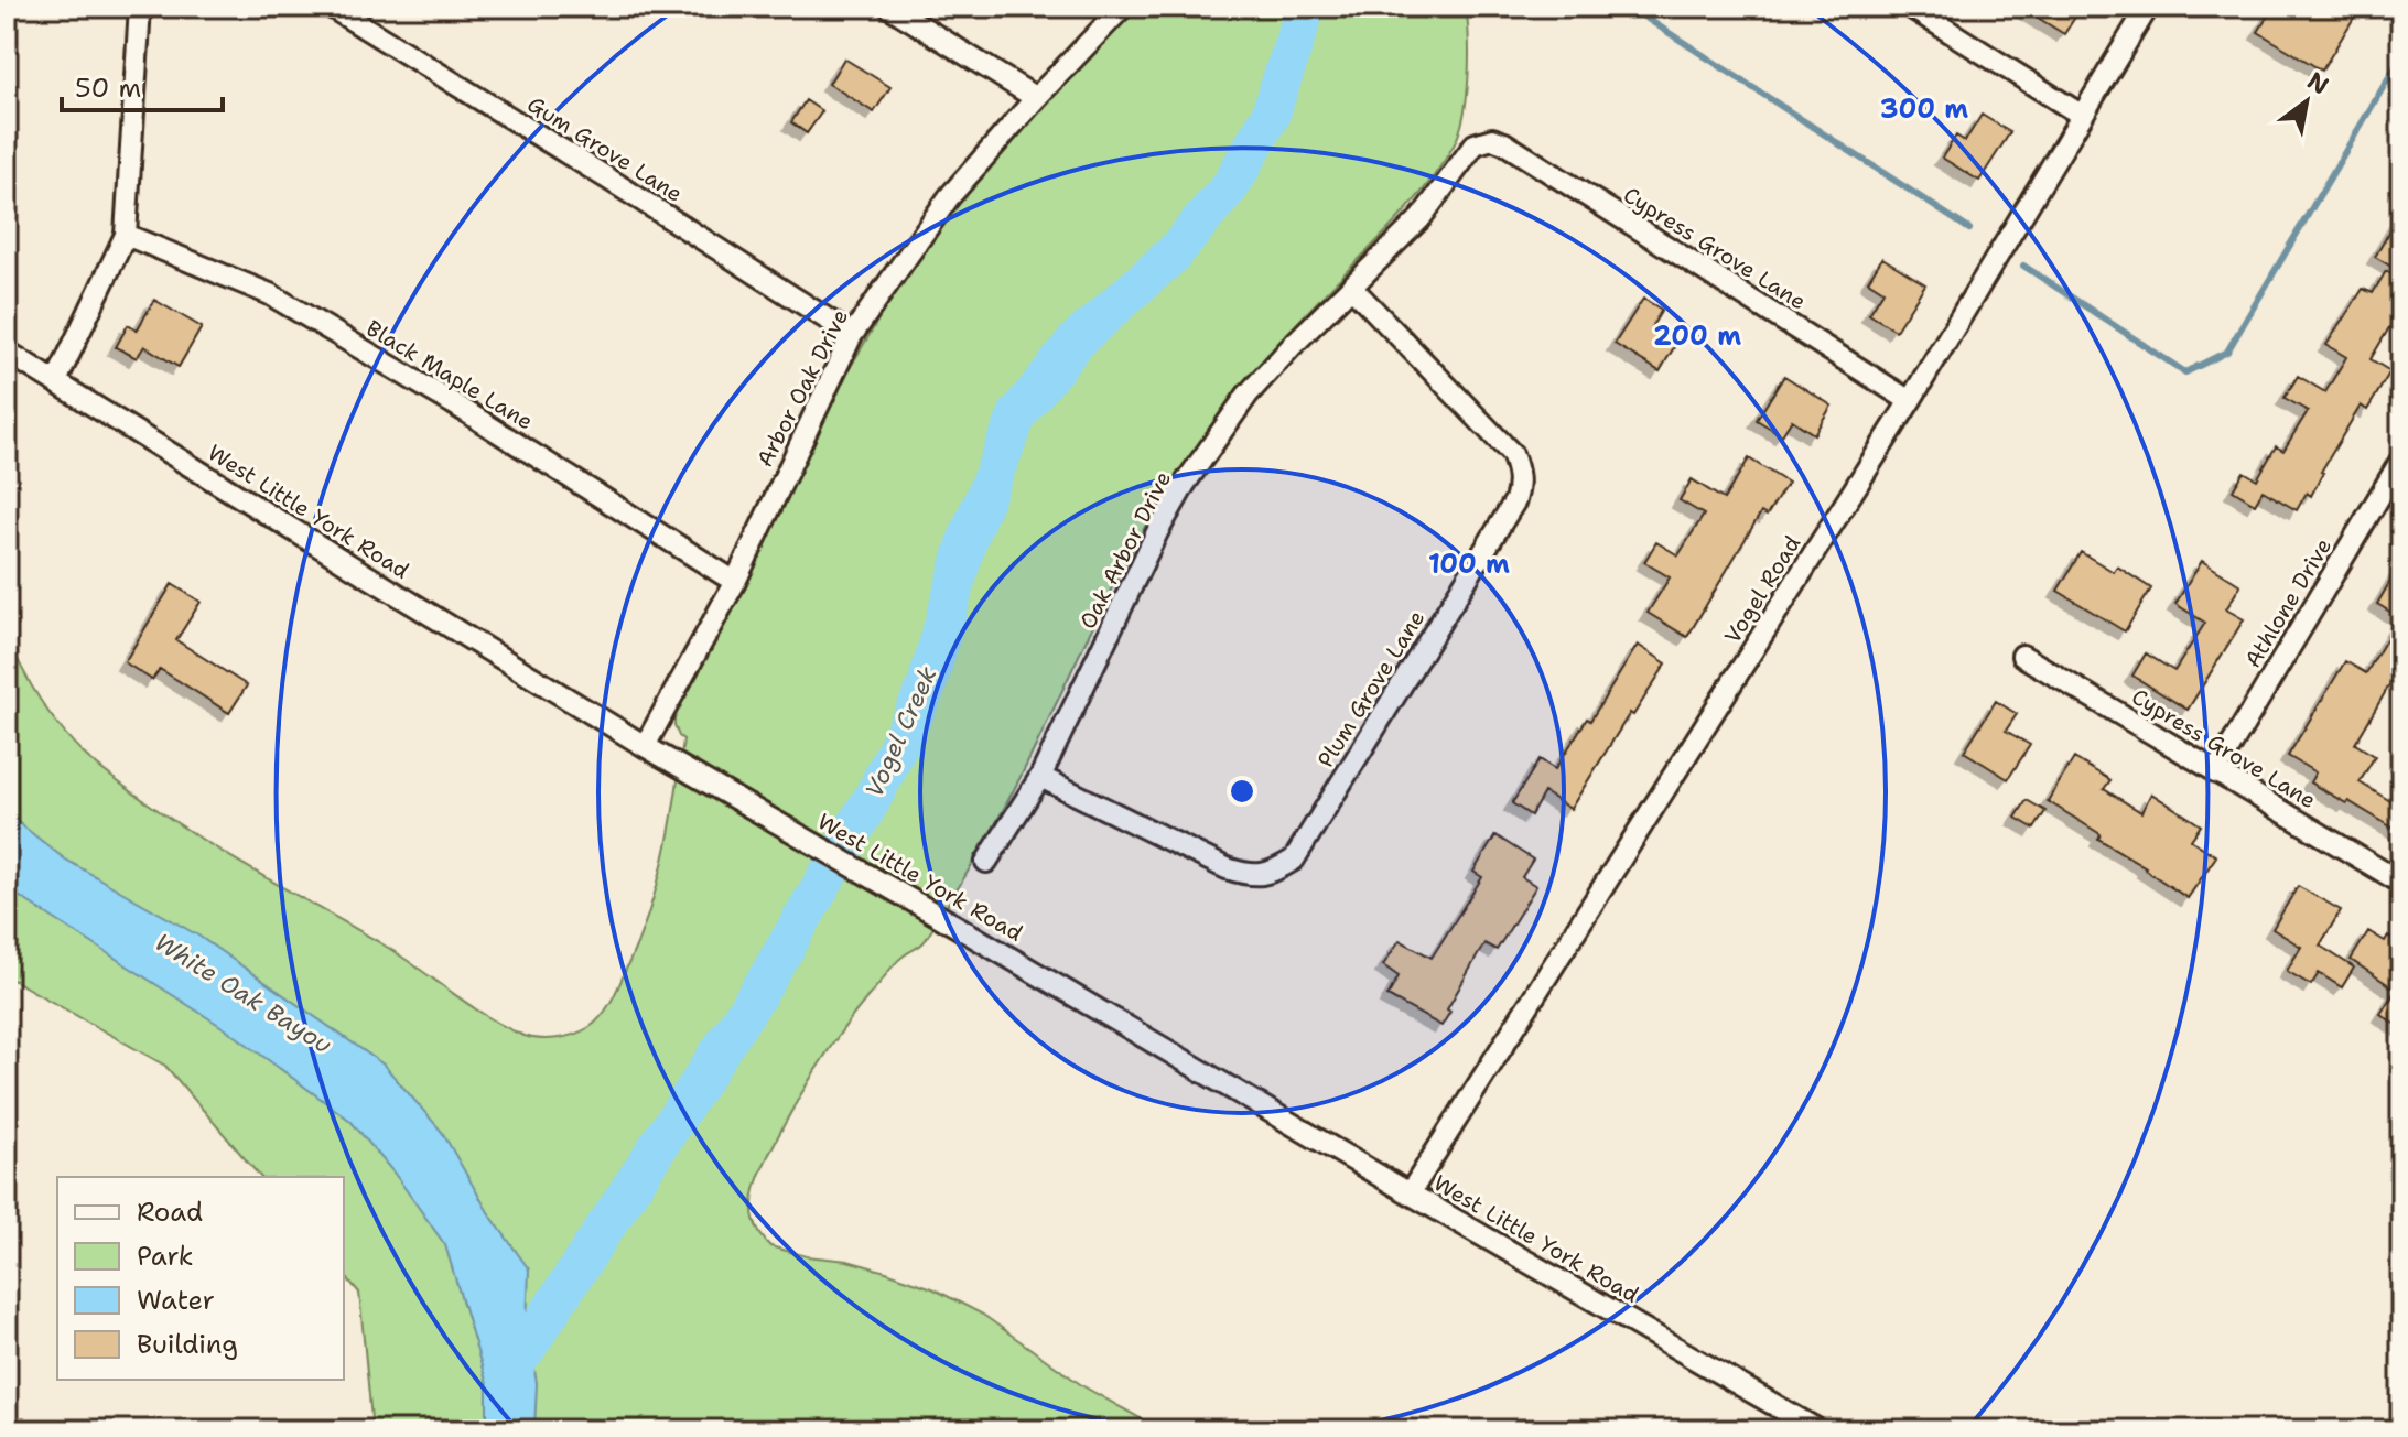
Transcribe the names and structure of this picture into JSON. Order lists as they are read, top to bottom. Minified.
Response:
{"streets":{"street":["Gum Grove Lane","Cypress Grove Lane","Black Maple Lane","Arbor Oak Drive","West Little York Road","Oak Arbor Drive","Vogel Road","Athlone Drive","Plum Grove Lane"]},"crossings":[["Gum Grove Lane","Arbor Oak Drive"],["Cypress Grove Lane","Oak Arbor Drive"],["Cypress Grove Lane","Vogel Road"],["Cypress Grove Lane","Athlone Drive"],["Black Maple Lane","Arbor Oak Drive"],["Arbor Oak Drive","West Little York Road"],["West Little York Road","Vogel Road"],["Oak Arbor Drive","Plum Grove Lane"]],"water":["Vogel Creek","White Oak Bayou"],"legend":["Road","Park","Water","Building"],"scale_bar":"50 m","north":"top right","rings":["300 m","200 m","100 m"]}
